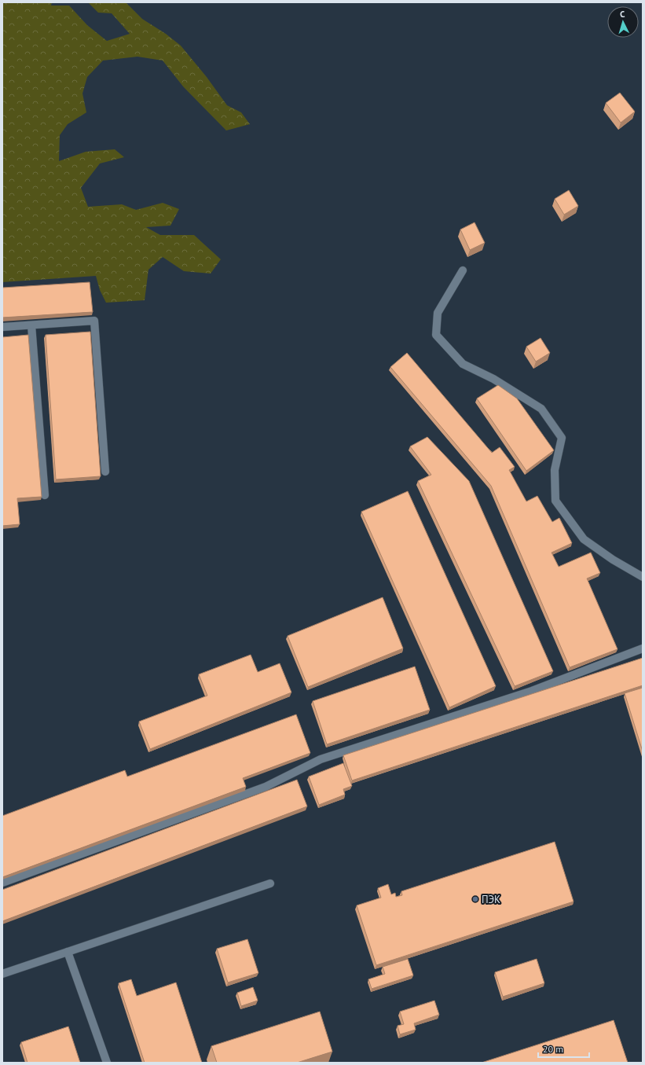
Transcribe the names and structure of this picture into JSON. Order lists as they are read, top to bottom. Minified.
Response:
{"places":["ПЭК"],"scale_bar":"20 m","north":"top"}
